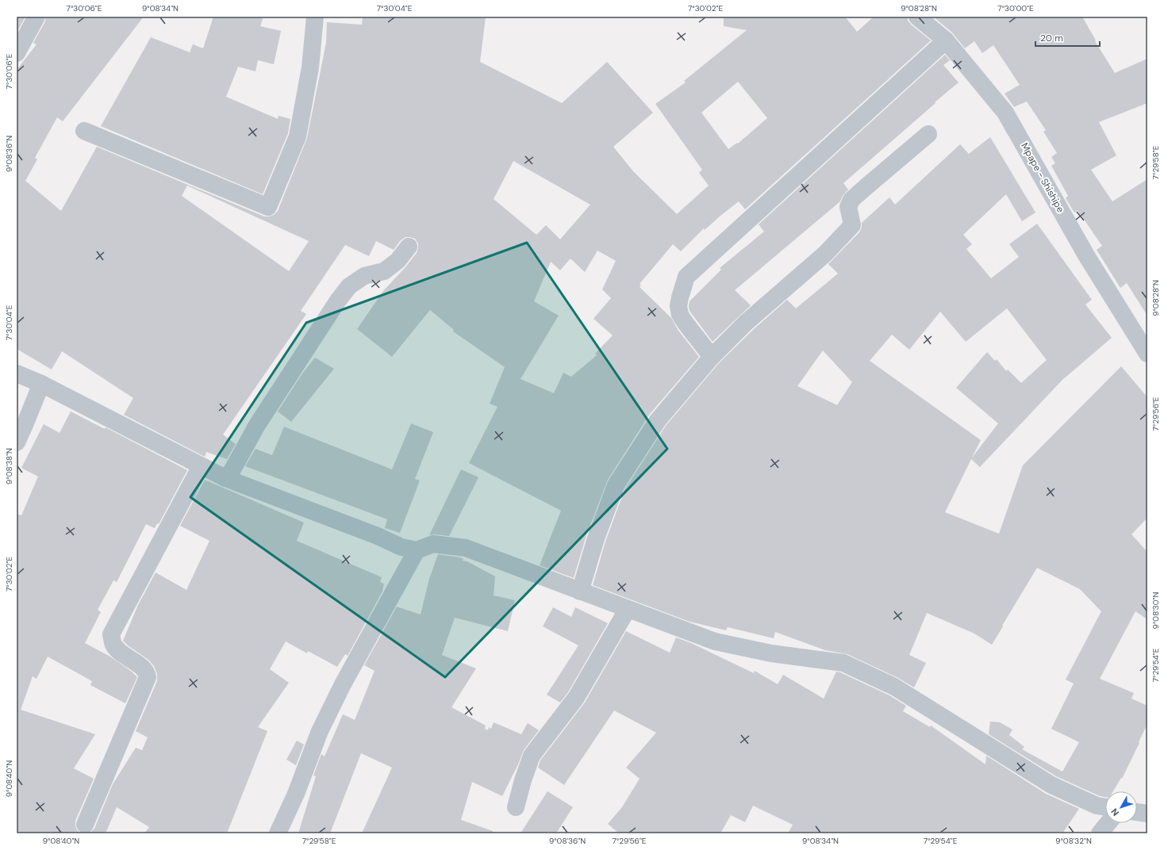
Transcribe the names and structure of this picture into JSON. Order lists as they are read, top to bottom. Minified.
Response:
{"streets":{"street":["Mpape - Shishipe"]},"scale_bar":"20 m","north":"bottom left","coordinates":["7°30'06\"E","9°08'34\"N","7°30'04\"E","7°30'02\"E","9°08'28\"N","7°30'00\"E","9°08'36\"N","7°29'58\"E","7°29'56\"E","9°08'38\"N","9°08'30\"N","7°29'54\"E","9°08'40\"N","9°08'32\"N"]}
